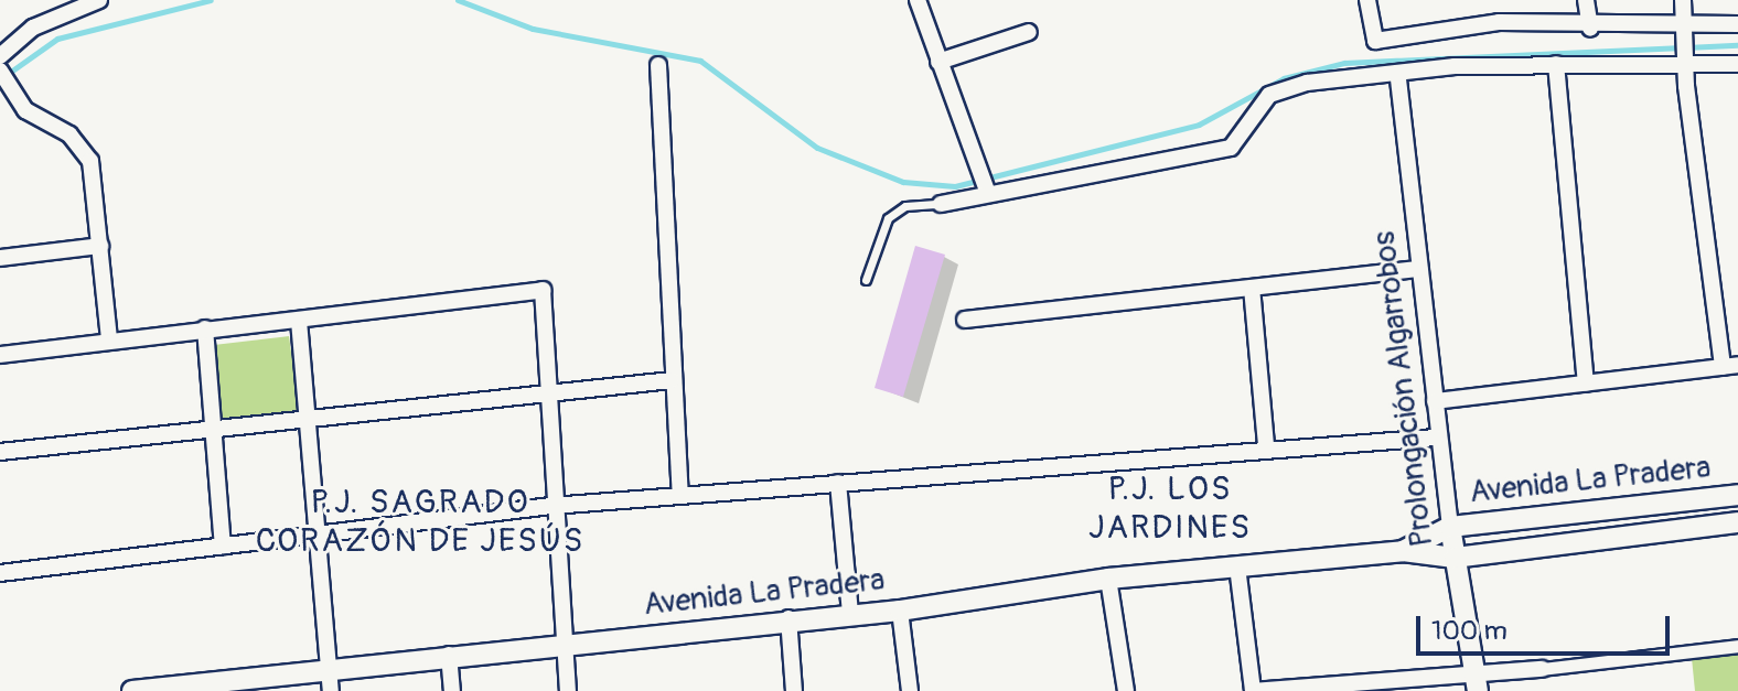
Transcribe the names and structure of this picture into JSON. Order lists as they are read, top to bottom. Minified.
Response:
{"streets":{"street":["Prolongación Algarrobos","Avenida La Pradera"]},"crossings":[["Prolongación Algarrobos","Avenida La Pradera"]],"districts":["P.J. LOS JARDINES","P.J. SAGRADO CORAZÓN DE JESÚS"],"scale_bar":"100 m"}
